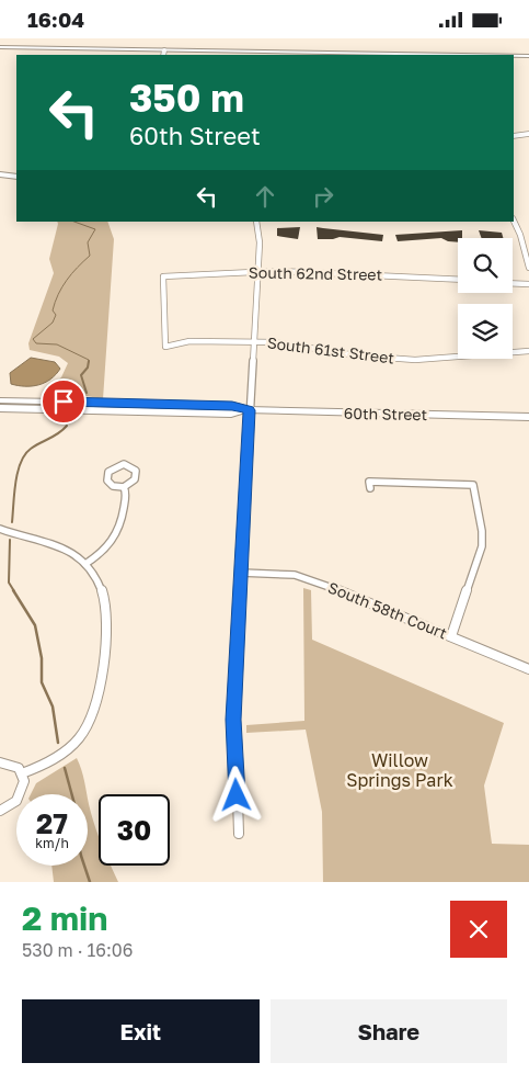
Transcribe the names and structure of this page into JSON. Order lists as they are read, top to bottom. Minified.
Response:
{"streets":{"street":["South 62nd Street","South 61st Street","60th Street","South 58th Court"]},"crossings":[["South 62nd Street","South 61st Street"]],"parks":["Willow Springs Park"],"page":{"status":"16:04","turn":["350 m","60th Street"],"speed":"27 km/h","limit":"30","heading":["2 min","530 m · 16:06"],"buttons":["Exit","Share"]}}
